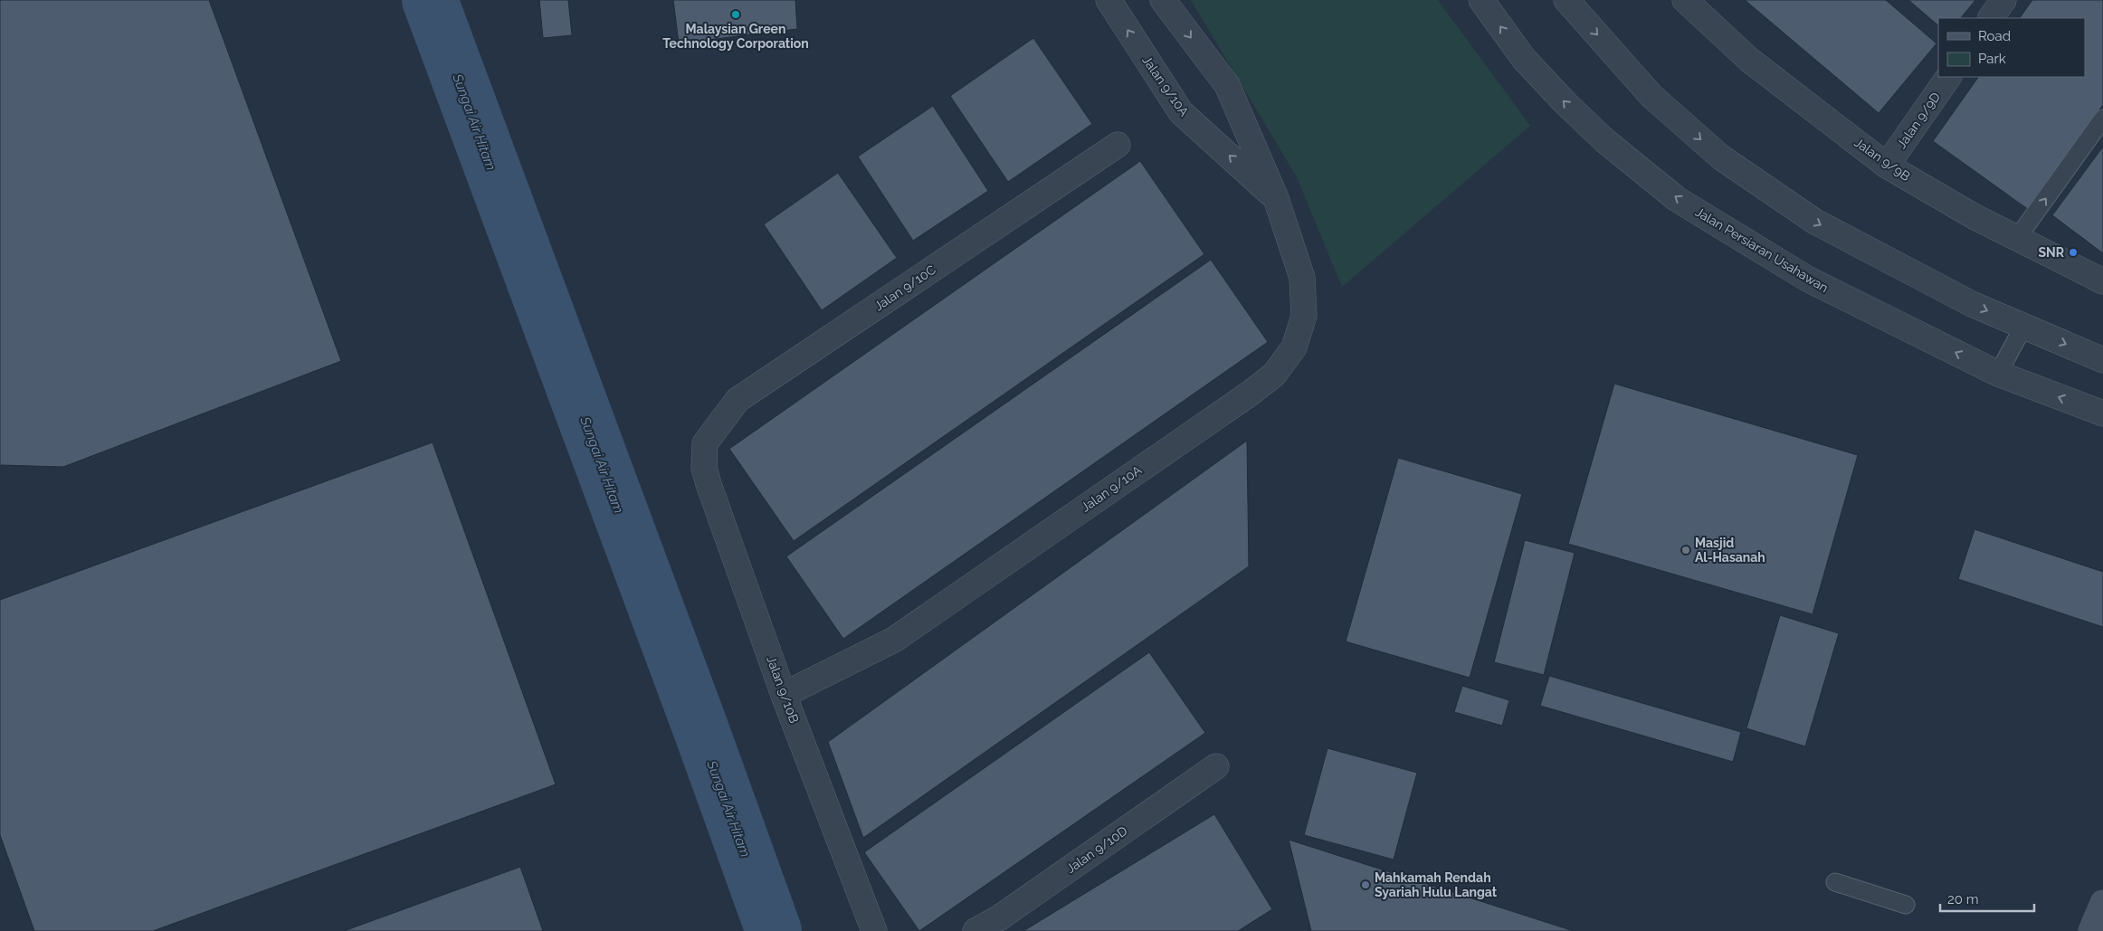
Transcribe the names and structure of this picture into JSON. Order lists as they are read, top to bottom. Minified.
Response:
{"streets":{"street":["Jalan 9/10A","Jalan 9/9D","Jalan 9/9B","Jalan Persiaran Usahawan","Jalan 9/10C","Jalan 9/10B","Jalan 9/10D"]},"crossings":[["Jalan 9/10A","Jalan 9/10B"],["Jalan 9/9D","Jalan 9/9B"],["Jalan 9/10C","Jalan 9/10B"]],"water":["Sungai Air Hitam"],"places":["Malaysian Green Technology Corporation","SNR","Masjid Al-Hasanah","Mahkamah Rendah Syariah Hulu Langat"],"legend":["Road","Park"],"scale_bar":"20 m"}
